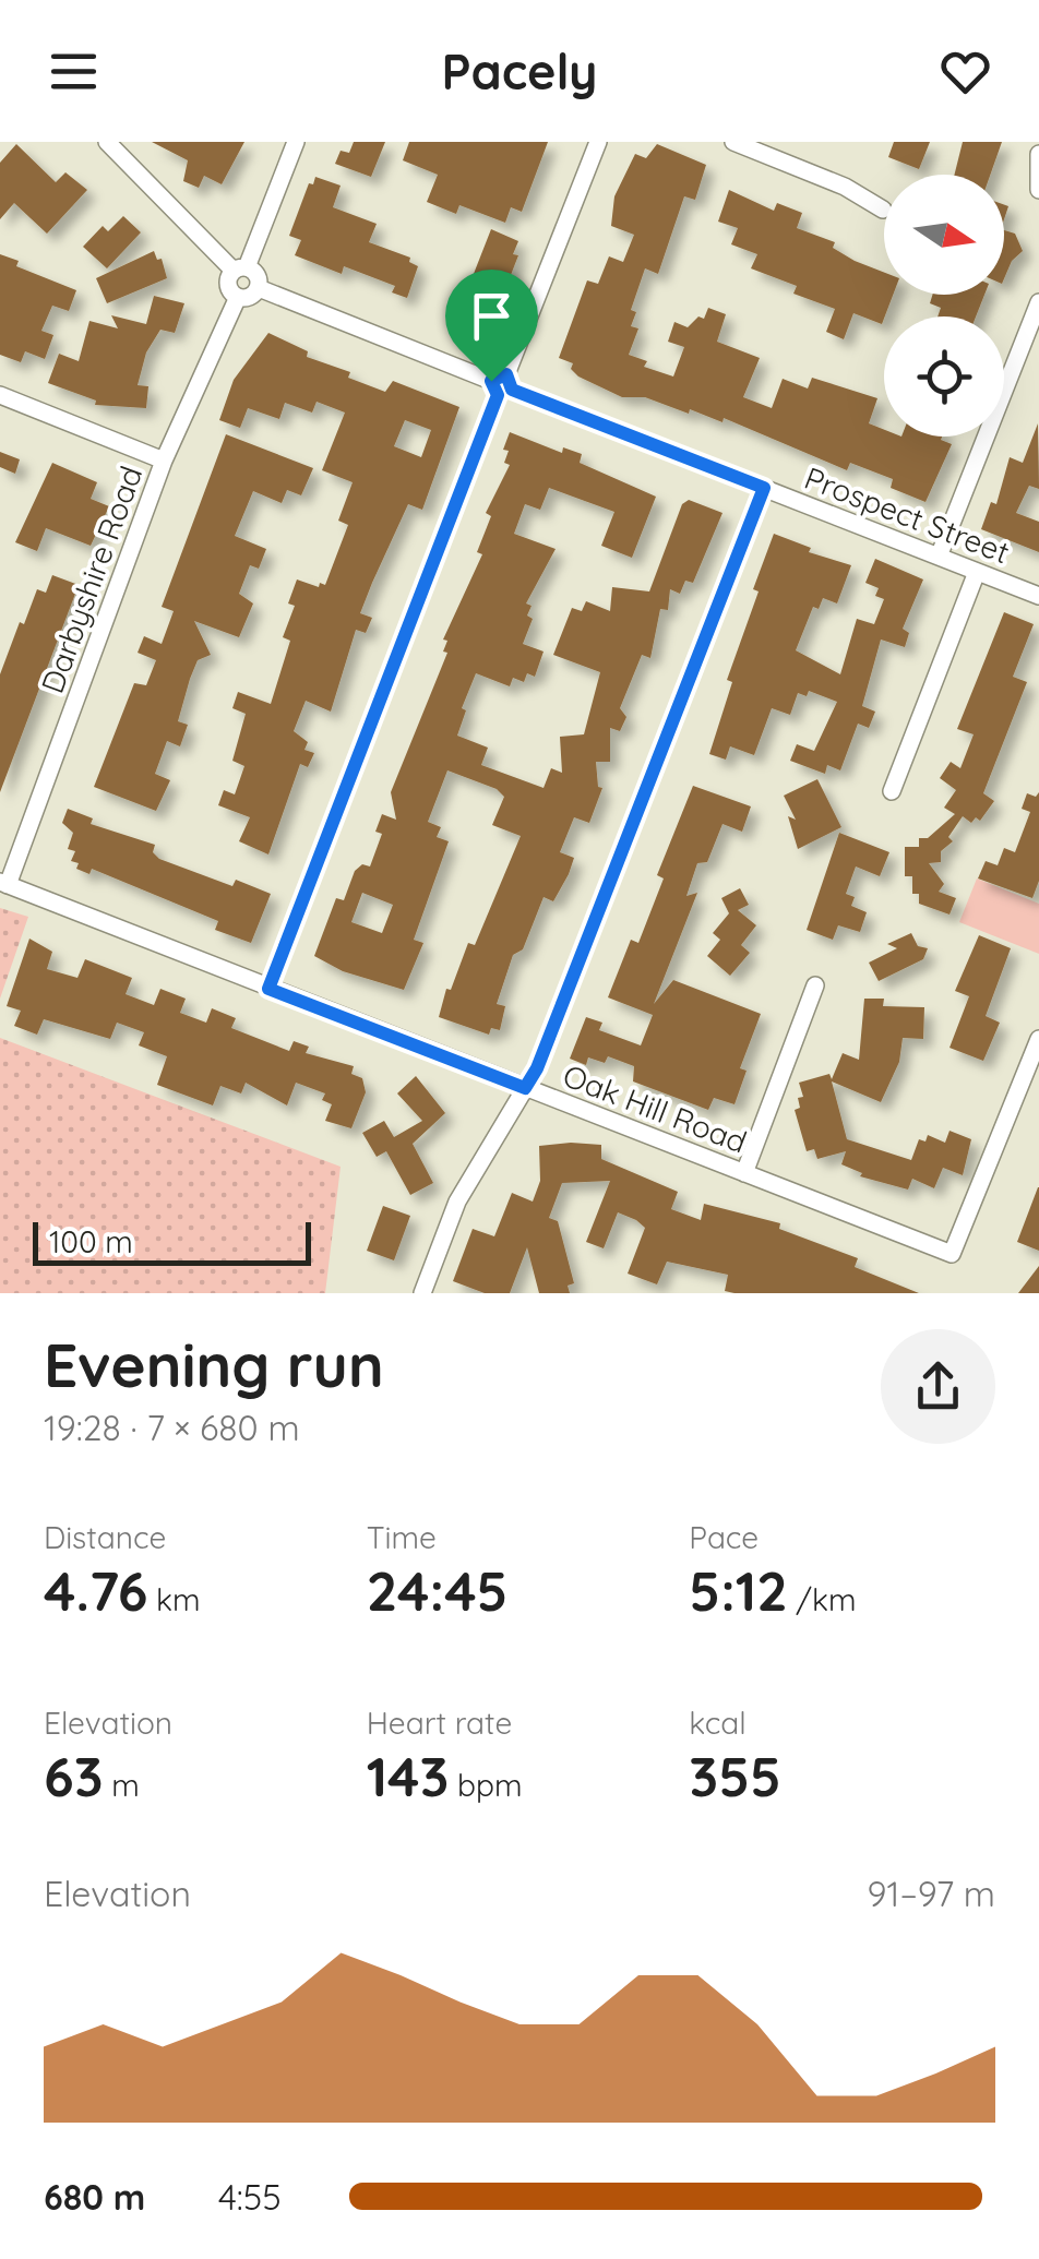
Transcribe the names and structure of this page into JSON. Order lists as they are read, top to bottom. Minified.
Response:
{"streets":{"street":["Prospect Street","Darbyshire Road","Oak Hill Road"]},"crossings":[["Prospect Street","Darbyshire Road"],["Darbyshire Road","Oak Hill Road"]],"scale_bar":"100 m","north":"right","page":{"header":"Pacely","scale":"100 m","heading":["Evening run","19:28 · 7 × 680 m"],"stats":[["Distance","4.76 km"],["Time","24:45"],["Pace","5:12 /km"],["Elevation","63 m"],["Heart rate","143 bpm"],["kcal","355"]],"chart":["Elevation","91–97 m"],"list":[{"name":"680 m","note":"4:55"}]}}
